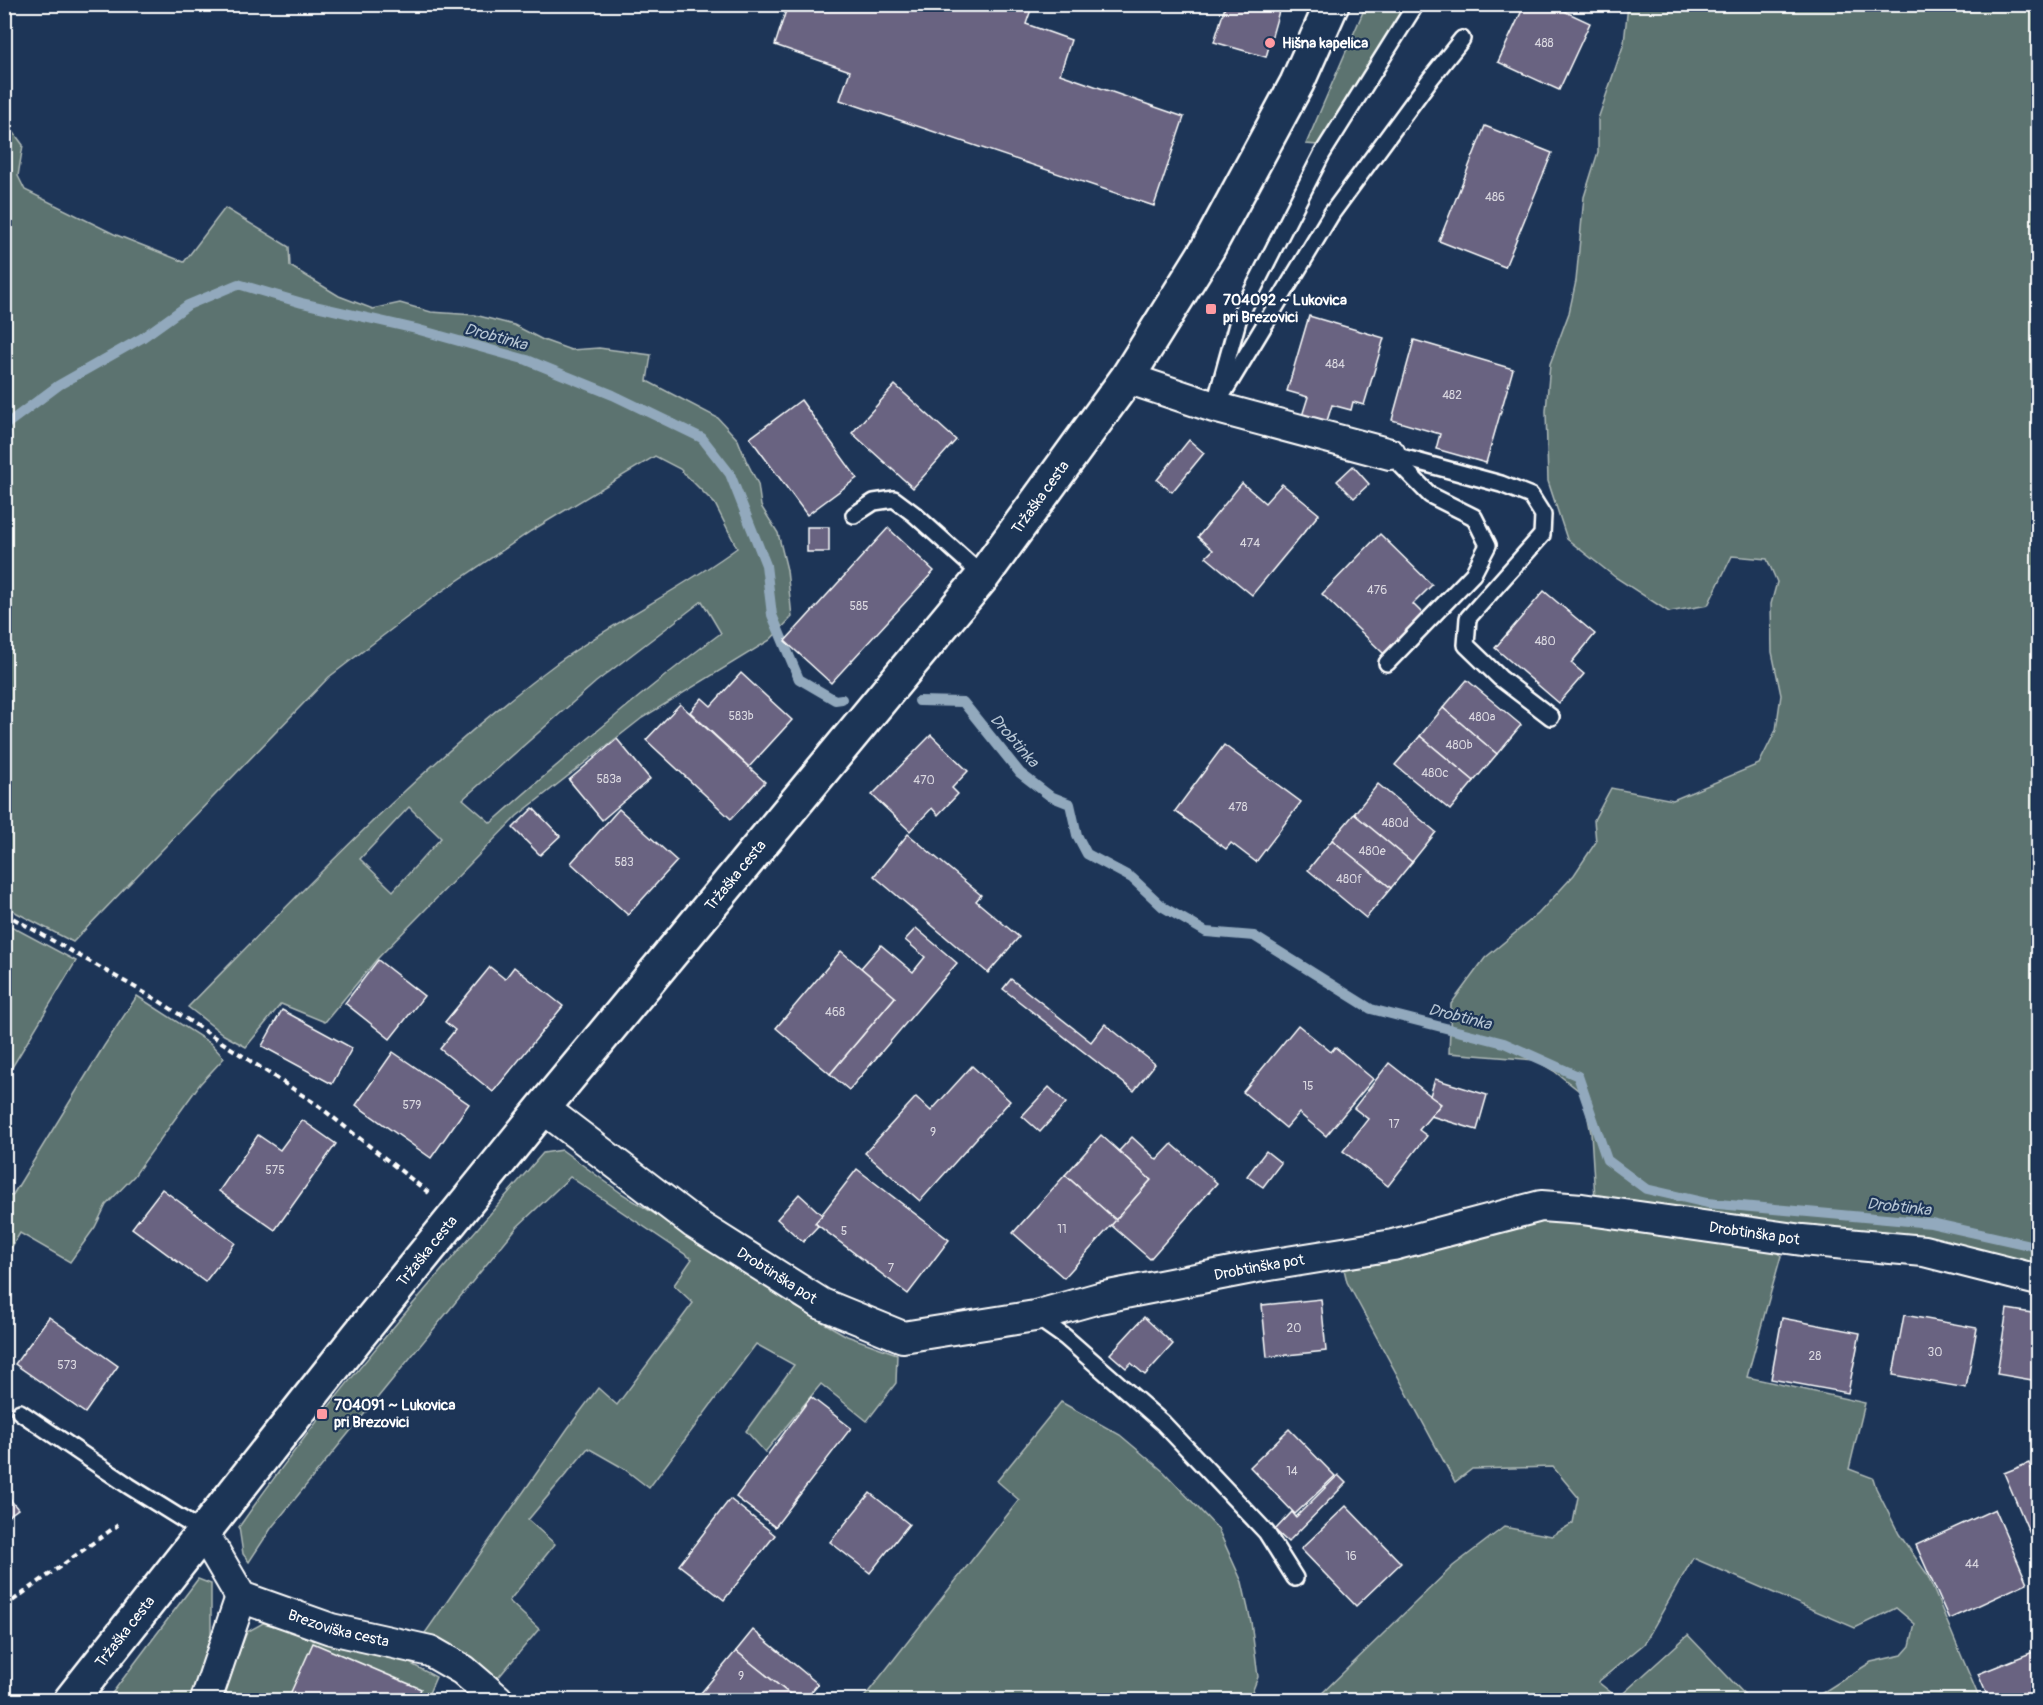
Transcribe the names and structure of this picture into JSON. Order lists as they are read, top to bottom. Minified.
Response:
{"streets":{"main road":["Tržaška cesta"],"street":["Drobtinška pot","Brezoviška cesta"]},"crossings":[["Tržaška cesta","Drobtinška pot"]],"water":["Drobtinka"],"places":{"other":["Hišna kapelica"],"transit":["704092 ~ Lukovica pri Brezovici","704091 ~ Lukovica pri Brezovici"]},"house_numbers":["488","486","484","482","474","476","585","480","583b","480a","480b","480c","583a","470","478","480d","480e","583","480f","468","15","579","17","9","575","11","5","7","20","30","28","573","14","16","44","9"]}
